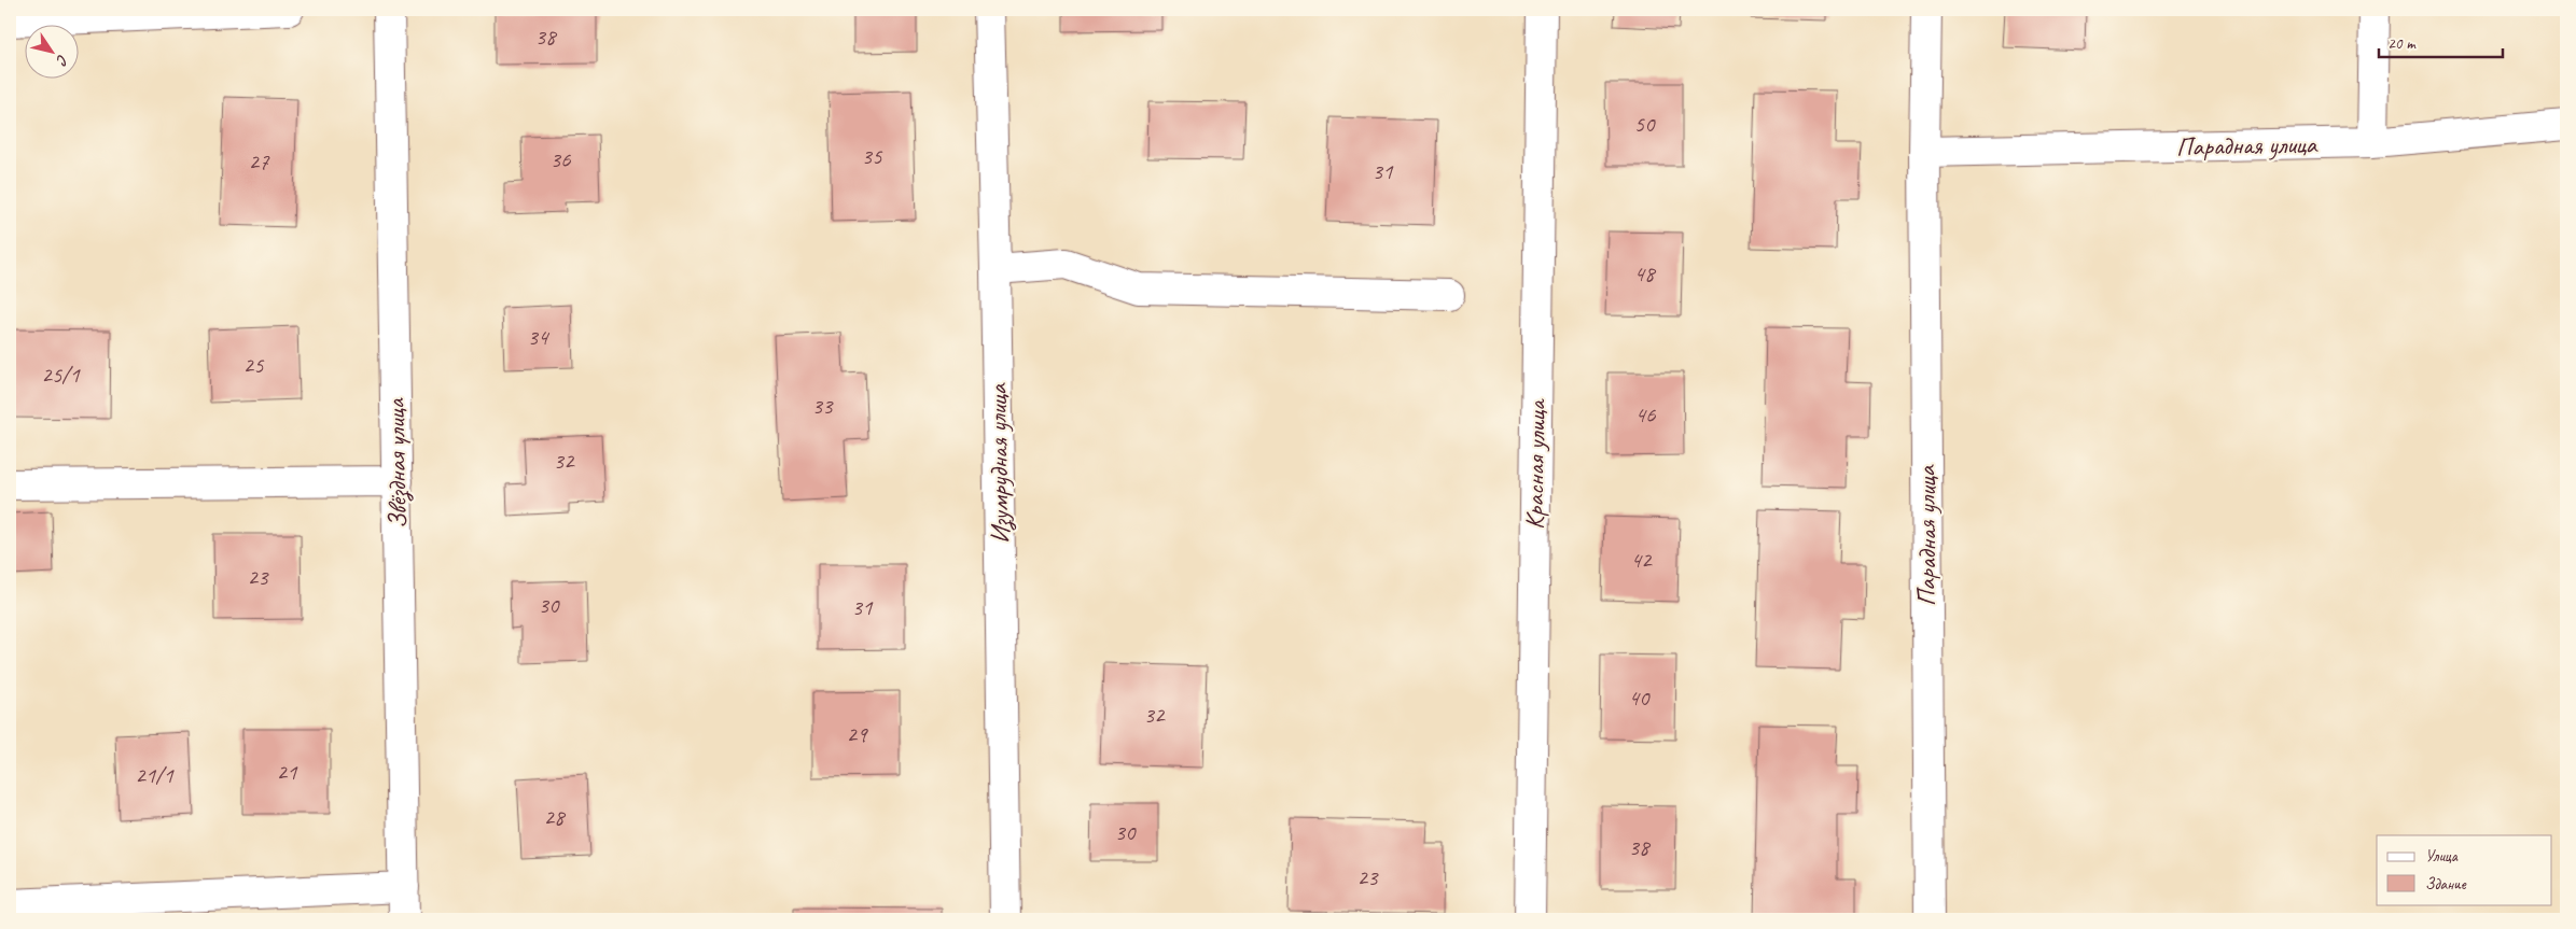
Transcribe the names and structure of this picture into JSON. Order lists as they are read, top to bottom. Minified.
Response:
{"streets":{"street":["Парадная улица","Звёздная улица","Изумрудная улица","Красная улица"]},"house_numbers":["38","50","35","36","27","31","48","34","25","25/1","33","46","32","42","23","30","31","40","32","29","21","21/1","28","30","38","23"],"legend":["Улица","Здание"],"scale_bar":"20 m","north":"bottom right"}
